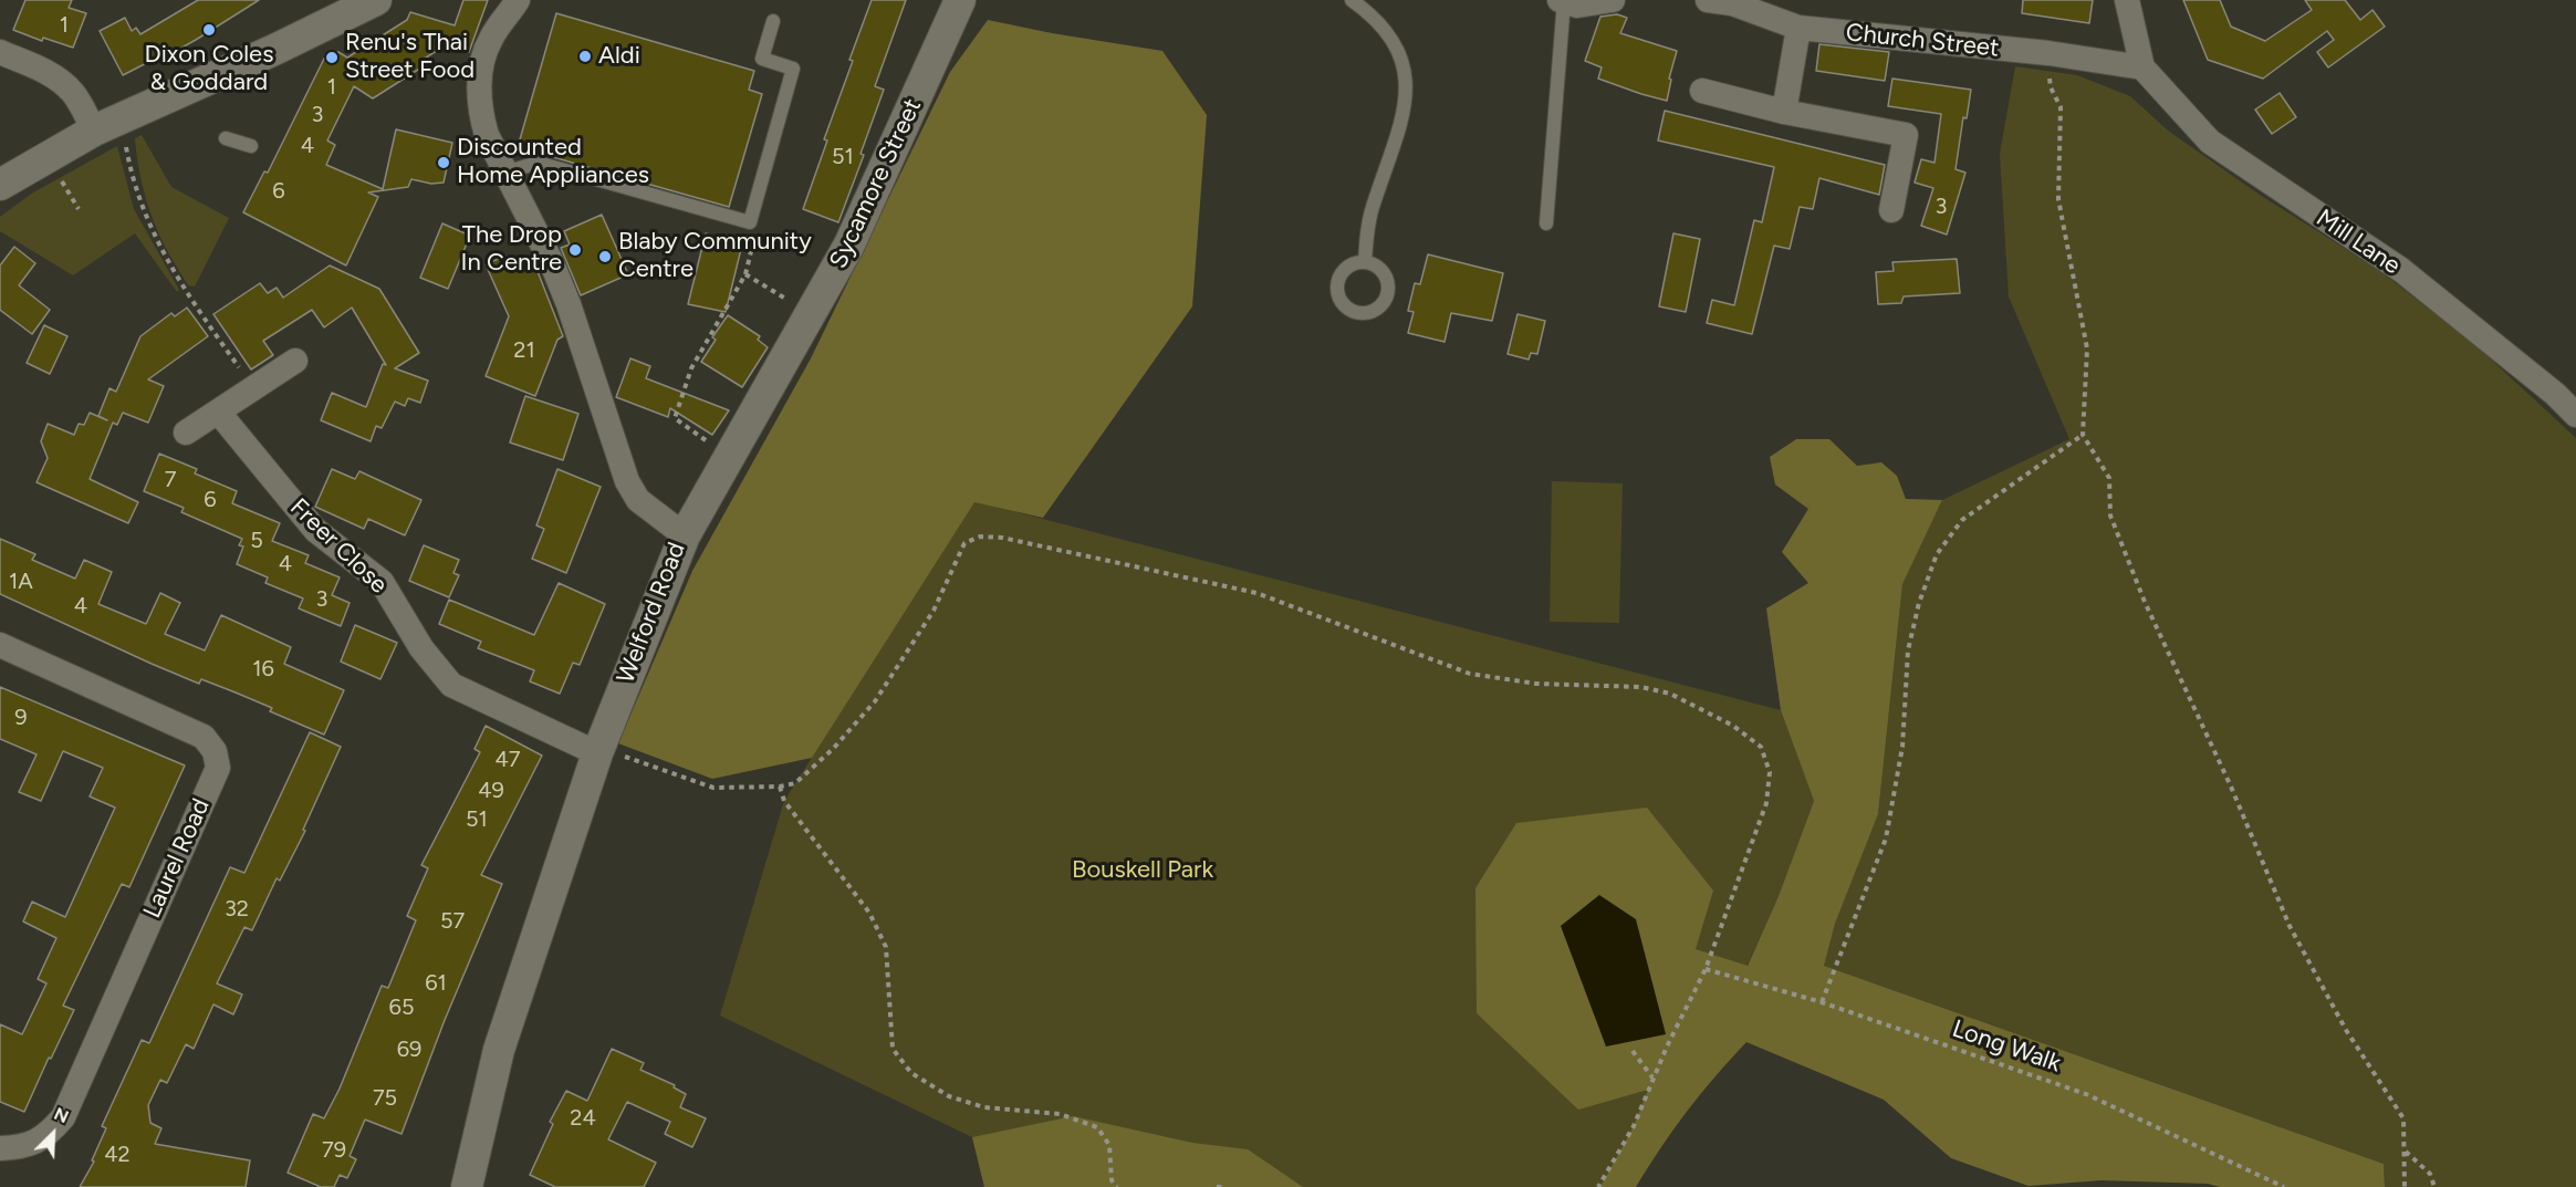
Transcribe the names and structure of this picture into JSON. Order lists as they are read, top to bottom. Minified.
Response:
{"streets":{"street":["Church Street","Sycamore Street","Mill Lane","Freer Close","Welford Road","Laurel Road"],"path":["Long Walk"]},"crossings":[["Church Street","Mill Lane"],["Sycamore Street","Welford Road"],["Freer Close","Welford Road"]],"parks":["Bouskell Park"],"places":["Dixon Coles & Goddard","Aldi","Renu's Thai Street Food","Discounted Home Appliances","The Drop In Centre","Blaby Community Centre"],"house_numbers":["1","1","3","4","51","6","3","21","7","6","5","4","1A","3","4","16","9","47","49","51","32","57","61","65","69","75","24","79","42"],"north":"top right"}
